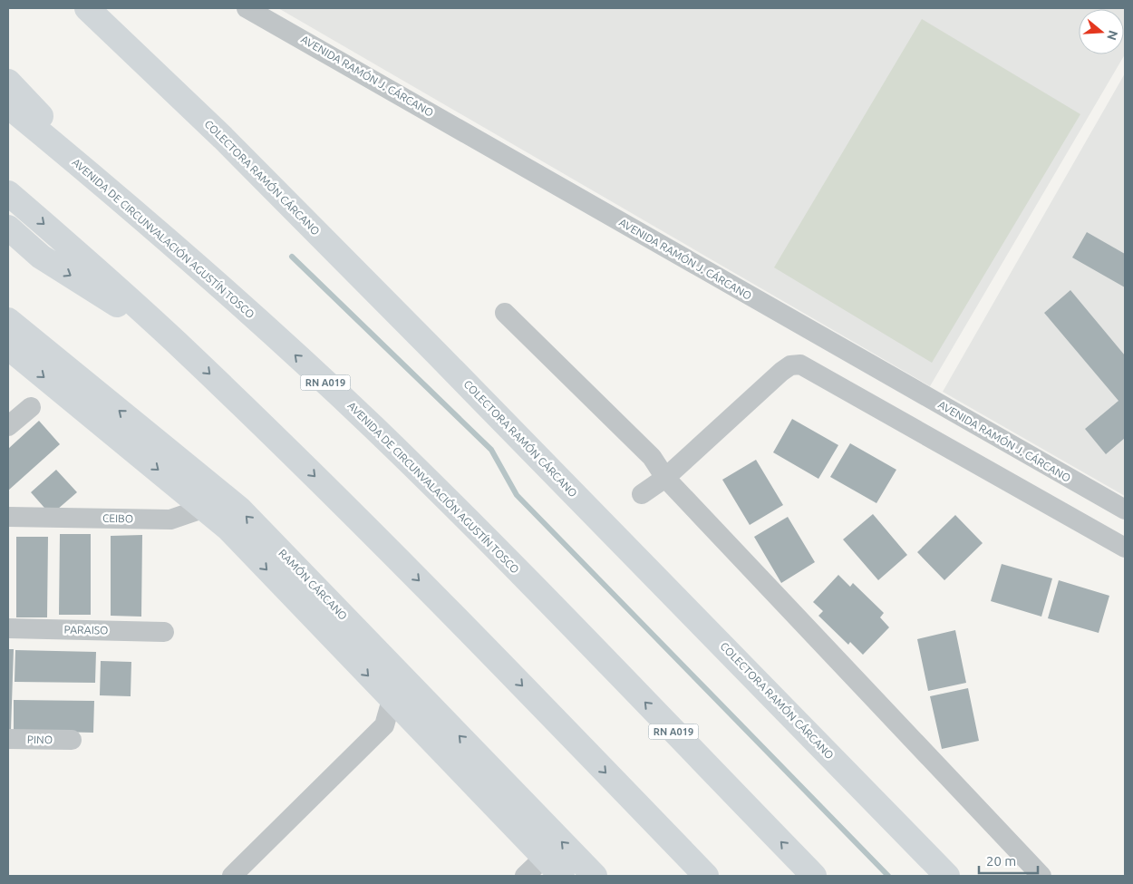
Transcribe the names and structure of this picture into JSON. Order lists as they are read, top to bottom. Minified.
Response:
{"streets":{"main road":["COLECTORA RAMÓN CÁRCANO","AVENIDA DE CIRCUNVALACIÓN AGUSTÍN TOSCO","RN A019","RAMÓN CÁRCANO"],"street":["AVENIDA RAMÓN J. CÁRCANO","CEIBO","PARAISO","PINO"]},"crossings":[["CEIBO","RAMÓN CÁRCANO"]],"scale_bar":"20 m","north":"right"}
